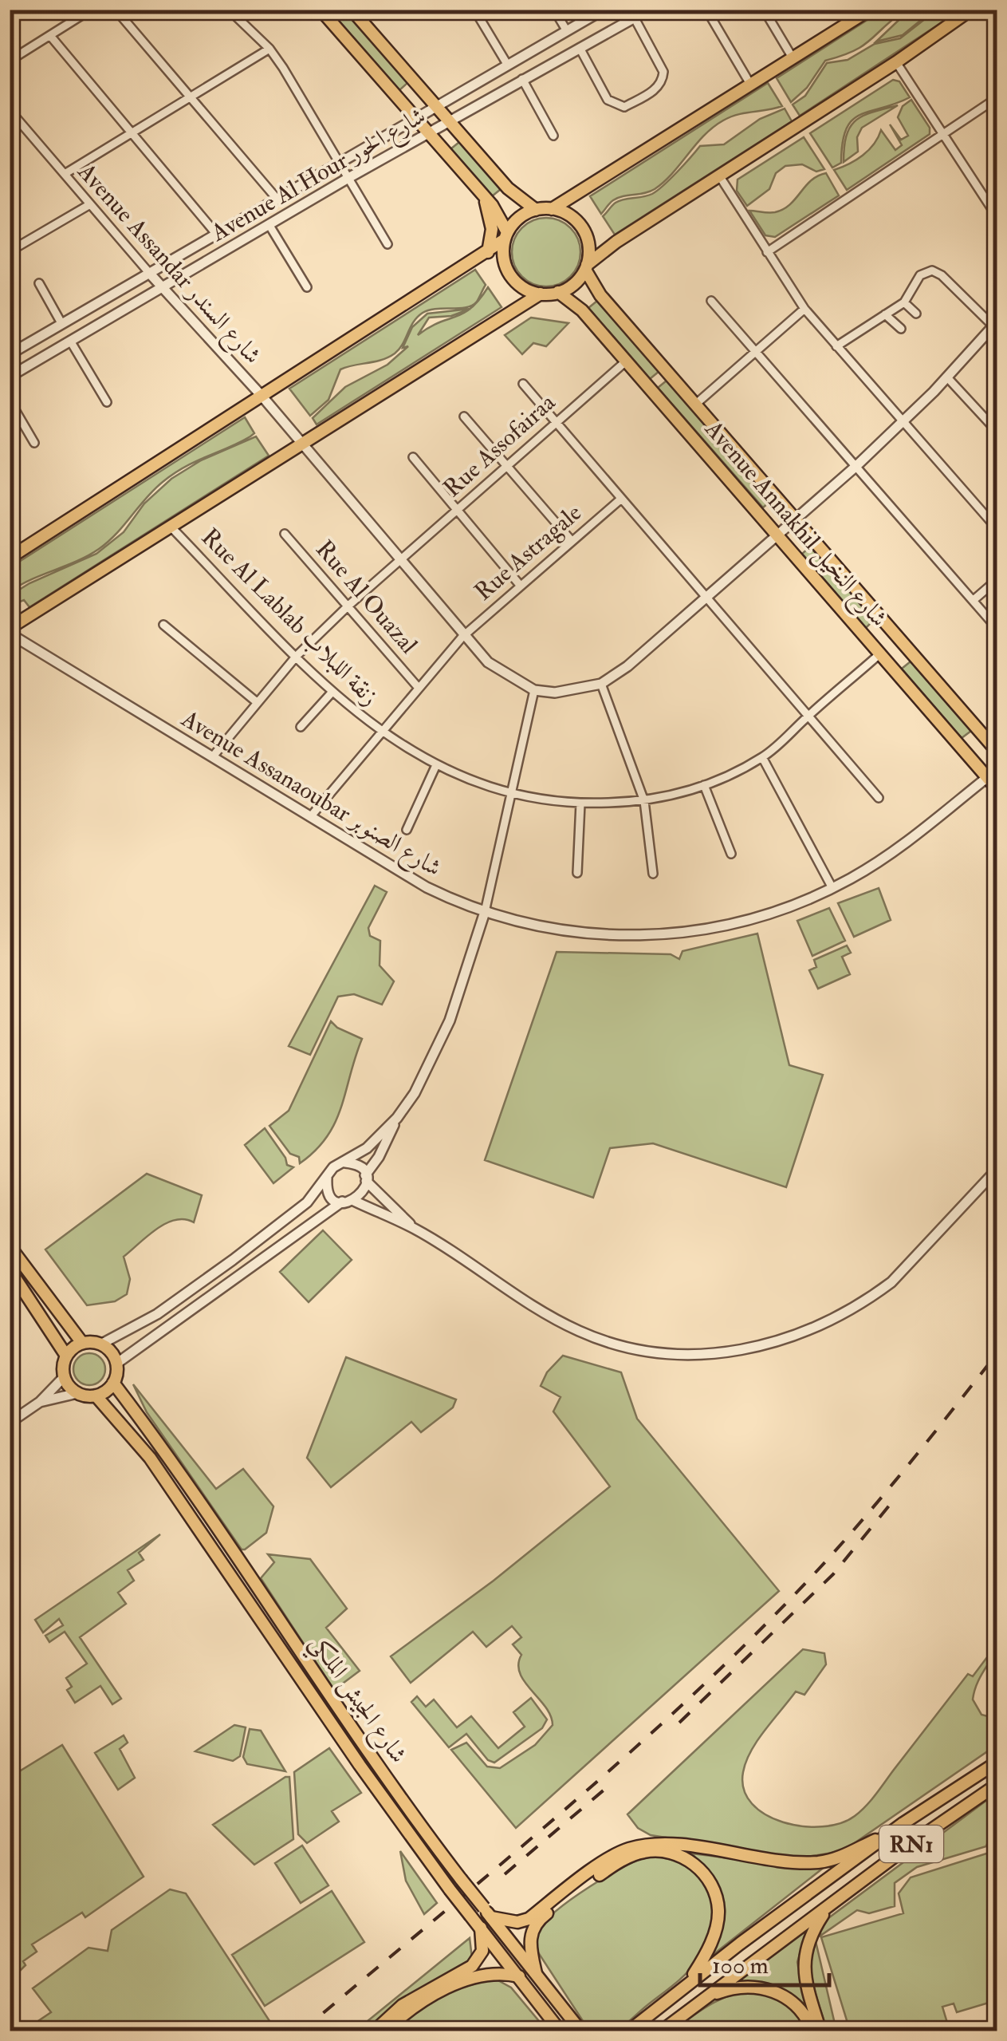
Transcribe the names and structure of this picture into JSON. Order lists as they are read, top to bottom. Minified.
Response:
{"streets":{"main road":["Avenue Annakhil شارع النخيل","شارع الجيش الملكي","RN1"],"street":["Avenue Al Hour شارع الحور","Avenue Assandar شارع السندر","Rue Assofairaa","Rue Astragale","Rue Al Ouazal","Rue Al Lablab زنقة اللبلاب","Avenue Assanaoubar شارع الصنوبر"]},"crossings":[["Avenue Al Hour شارع الحور","Avenue Assandar شارع السندر"],["Avenue Assandar شارع السندر","Rue Assofairaa"],["Avenue Assandar شارع السندر","Rue Astragale"],["Rue Assofairaa","Avenue Annakhil شارع النخيل"],["Rue Assofairaa","Rue Al Ouazal"],["Rue Assofairaa","Rue Al Lablab زنقة اللبلاب"],["Rue Assofairaa","Avenue Assanaoubar شارع الصنوبر"],["Avenue Annakhil شارع النخيل","Rue Al Lablab زنقة اللبلاب"],["Avenue Annakhil شارع النخيل","Avenue Assanaoubar شارع الصنوبر"],["Rue Astragale","Rue Al Ouazal"],["Rue Astragale","Rue Al Lablab زنقة اللبلاب"],["Rue Astragale","Avenue Assanaoubar شارع الصنوبر"]],"scale_bar":"100 m"}
